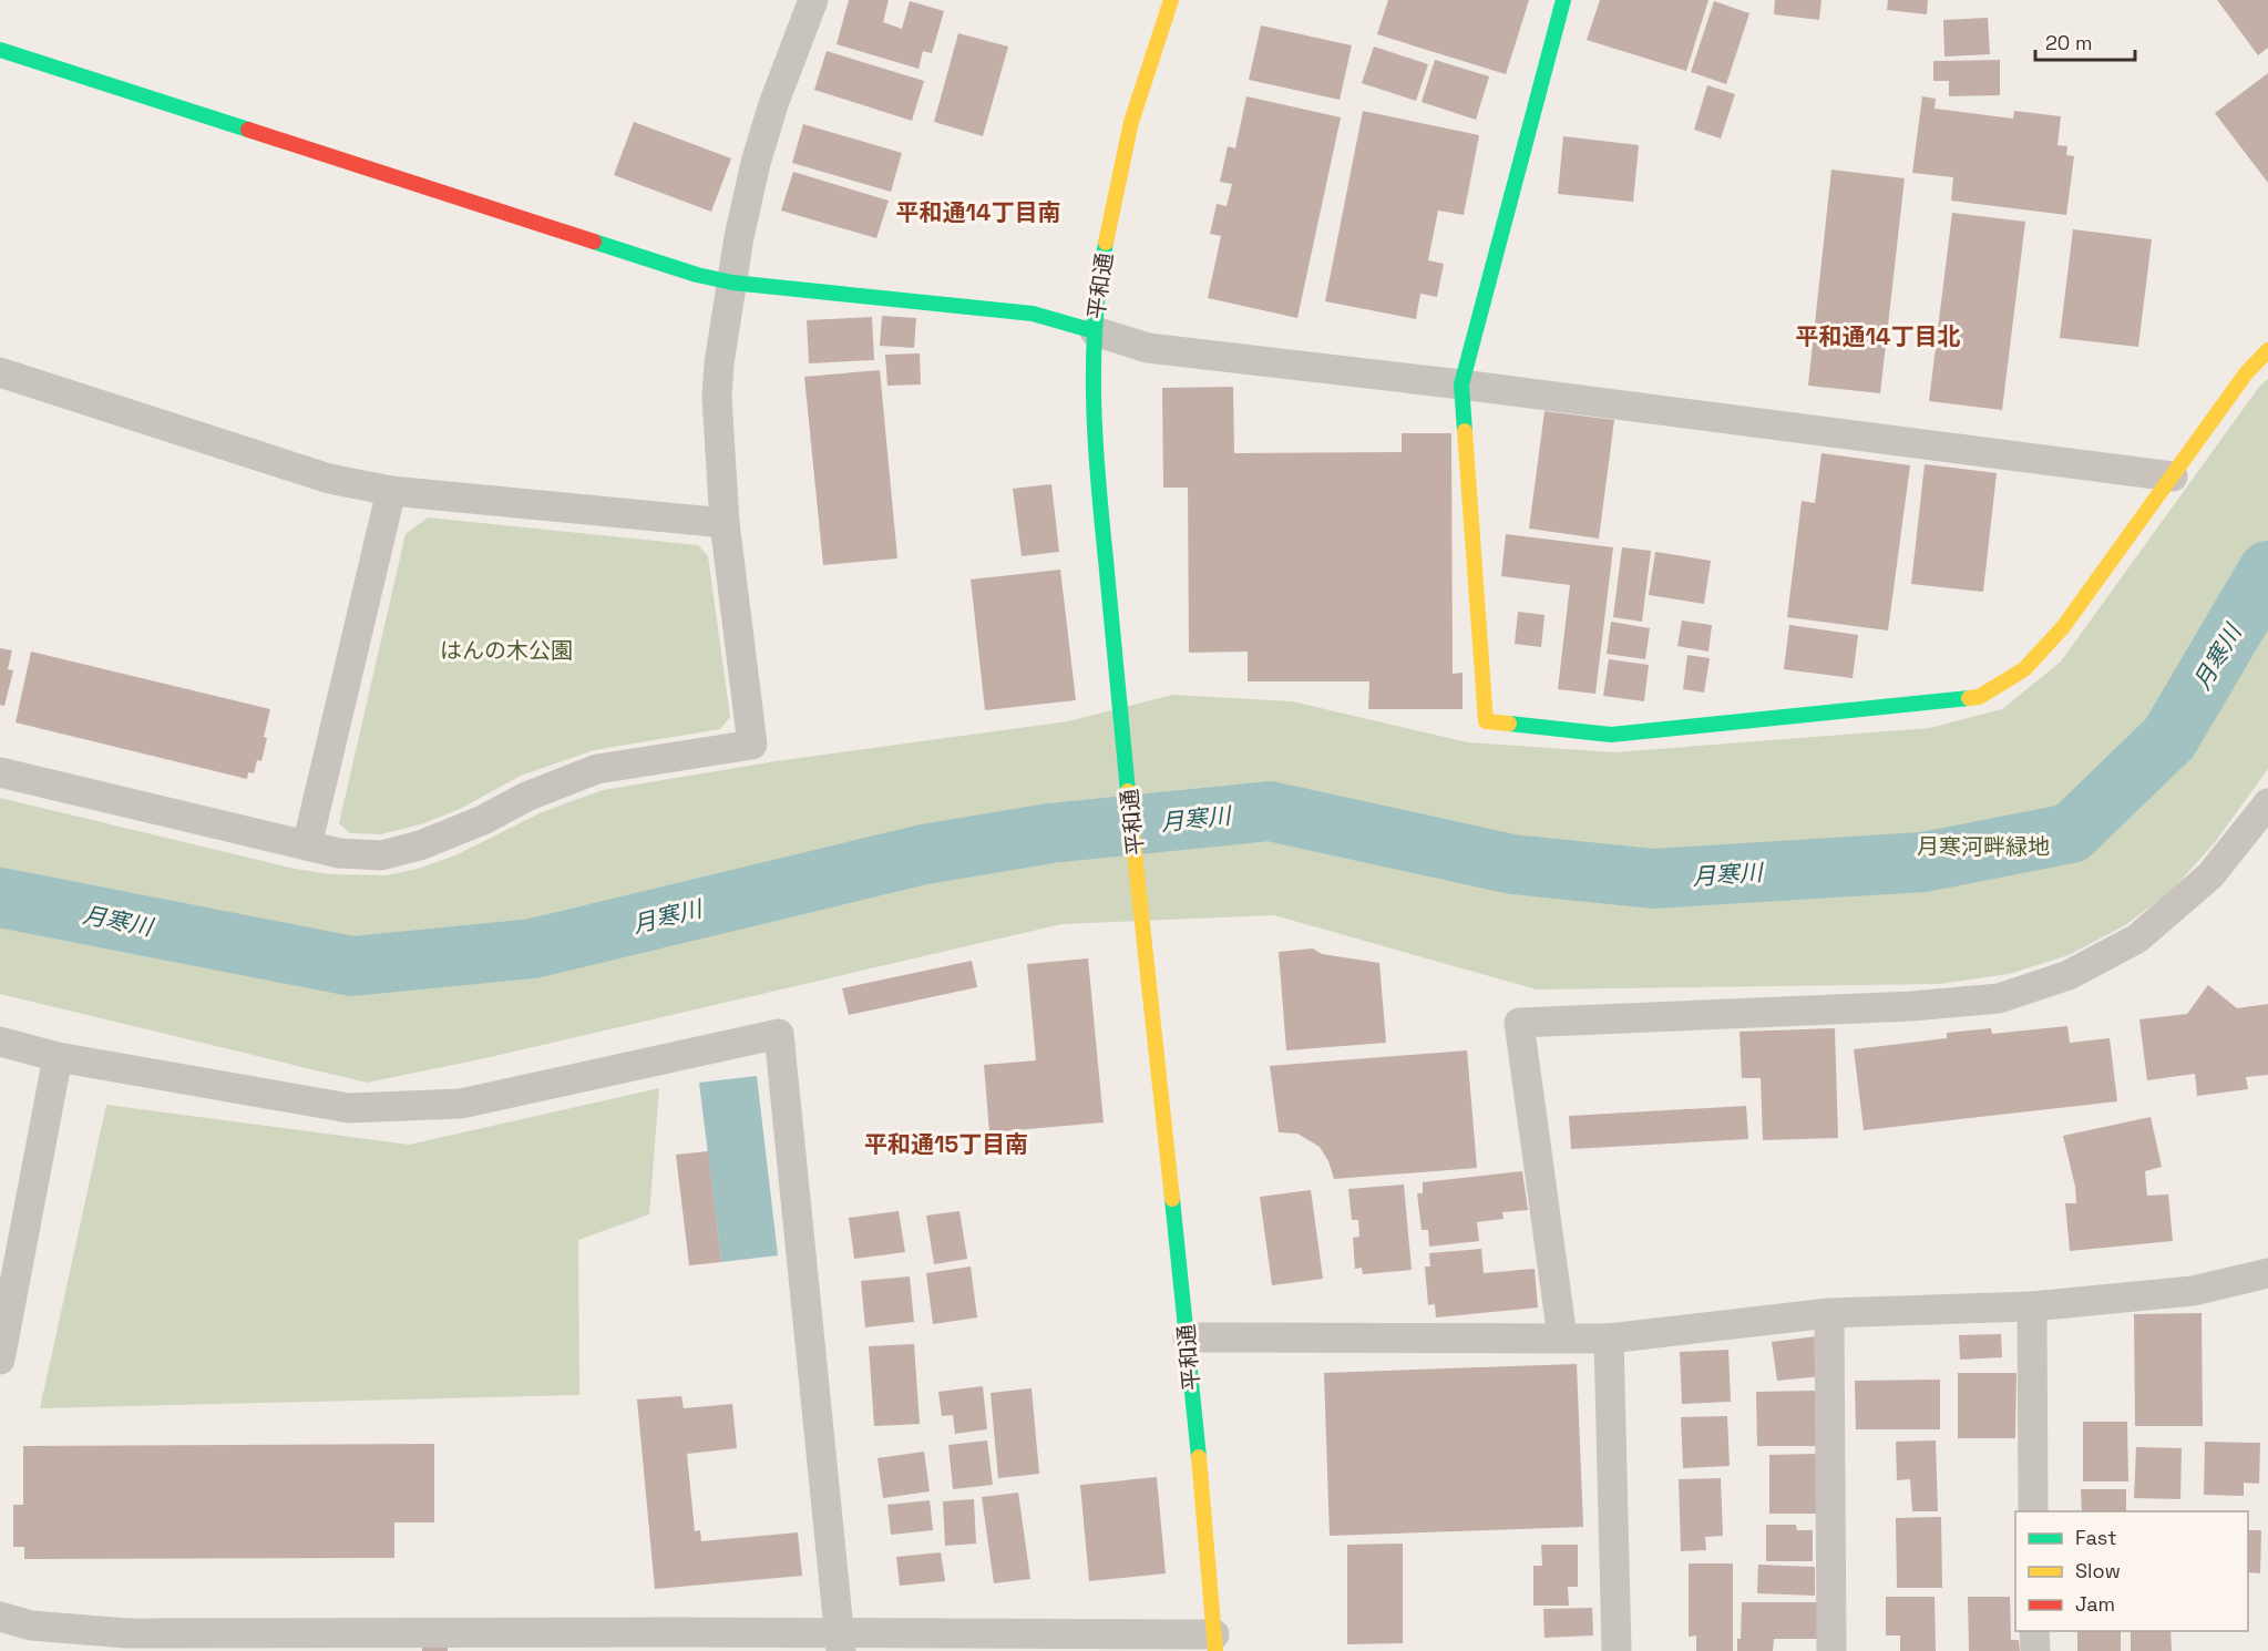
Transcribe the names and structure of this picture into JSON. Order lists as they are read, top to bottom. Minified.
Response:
{"streets":{"street":["平和通"]},"districts":["平和通14丁目南","平和通14丁目北","平和通15丁目南"],"water":["月寒川"],"parks":["はんの木公園","月寒河畔緑地"],"legend":["Fast","Slow","Jam"],"scale_bar":"20 m"}
